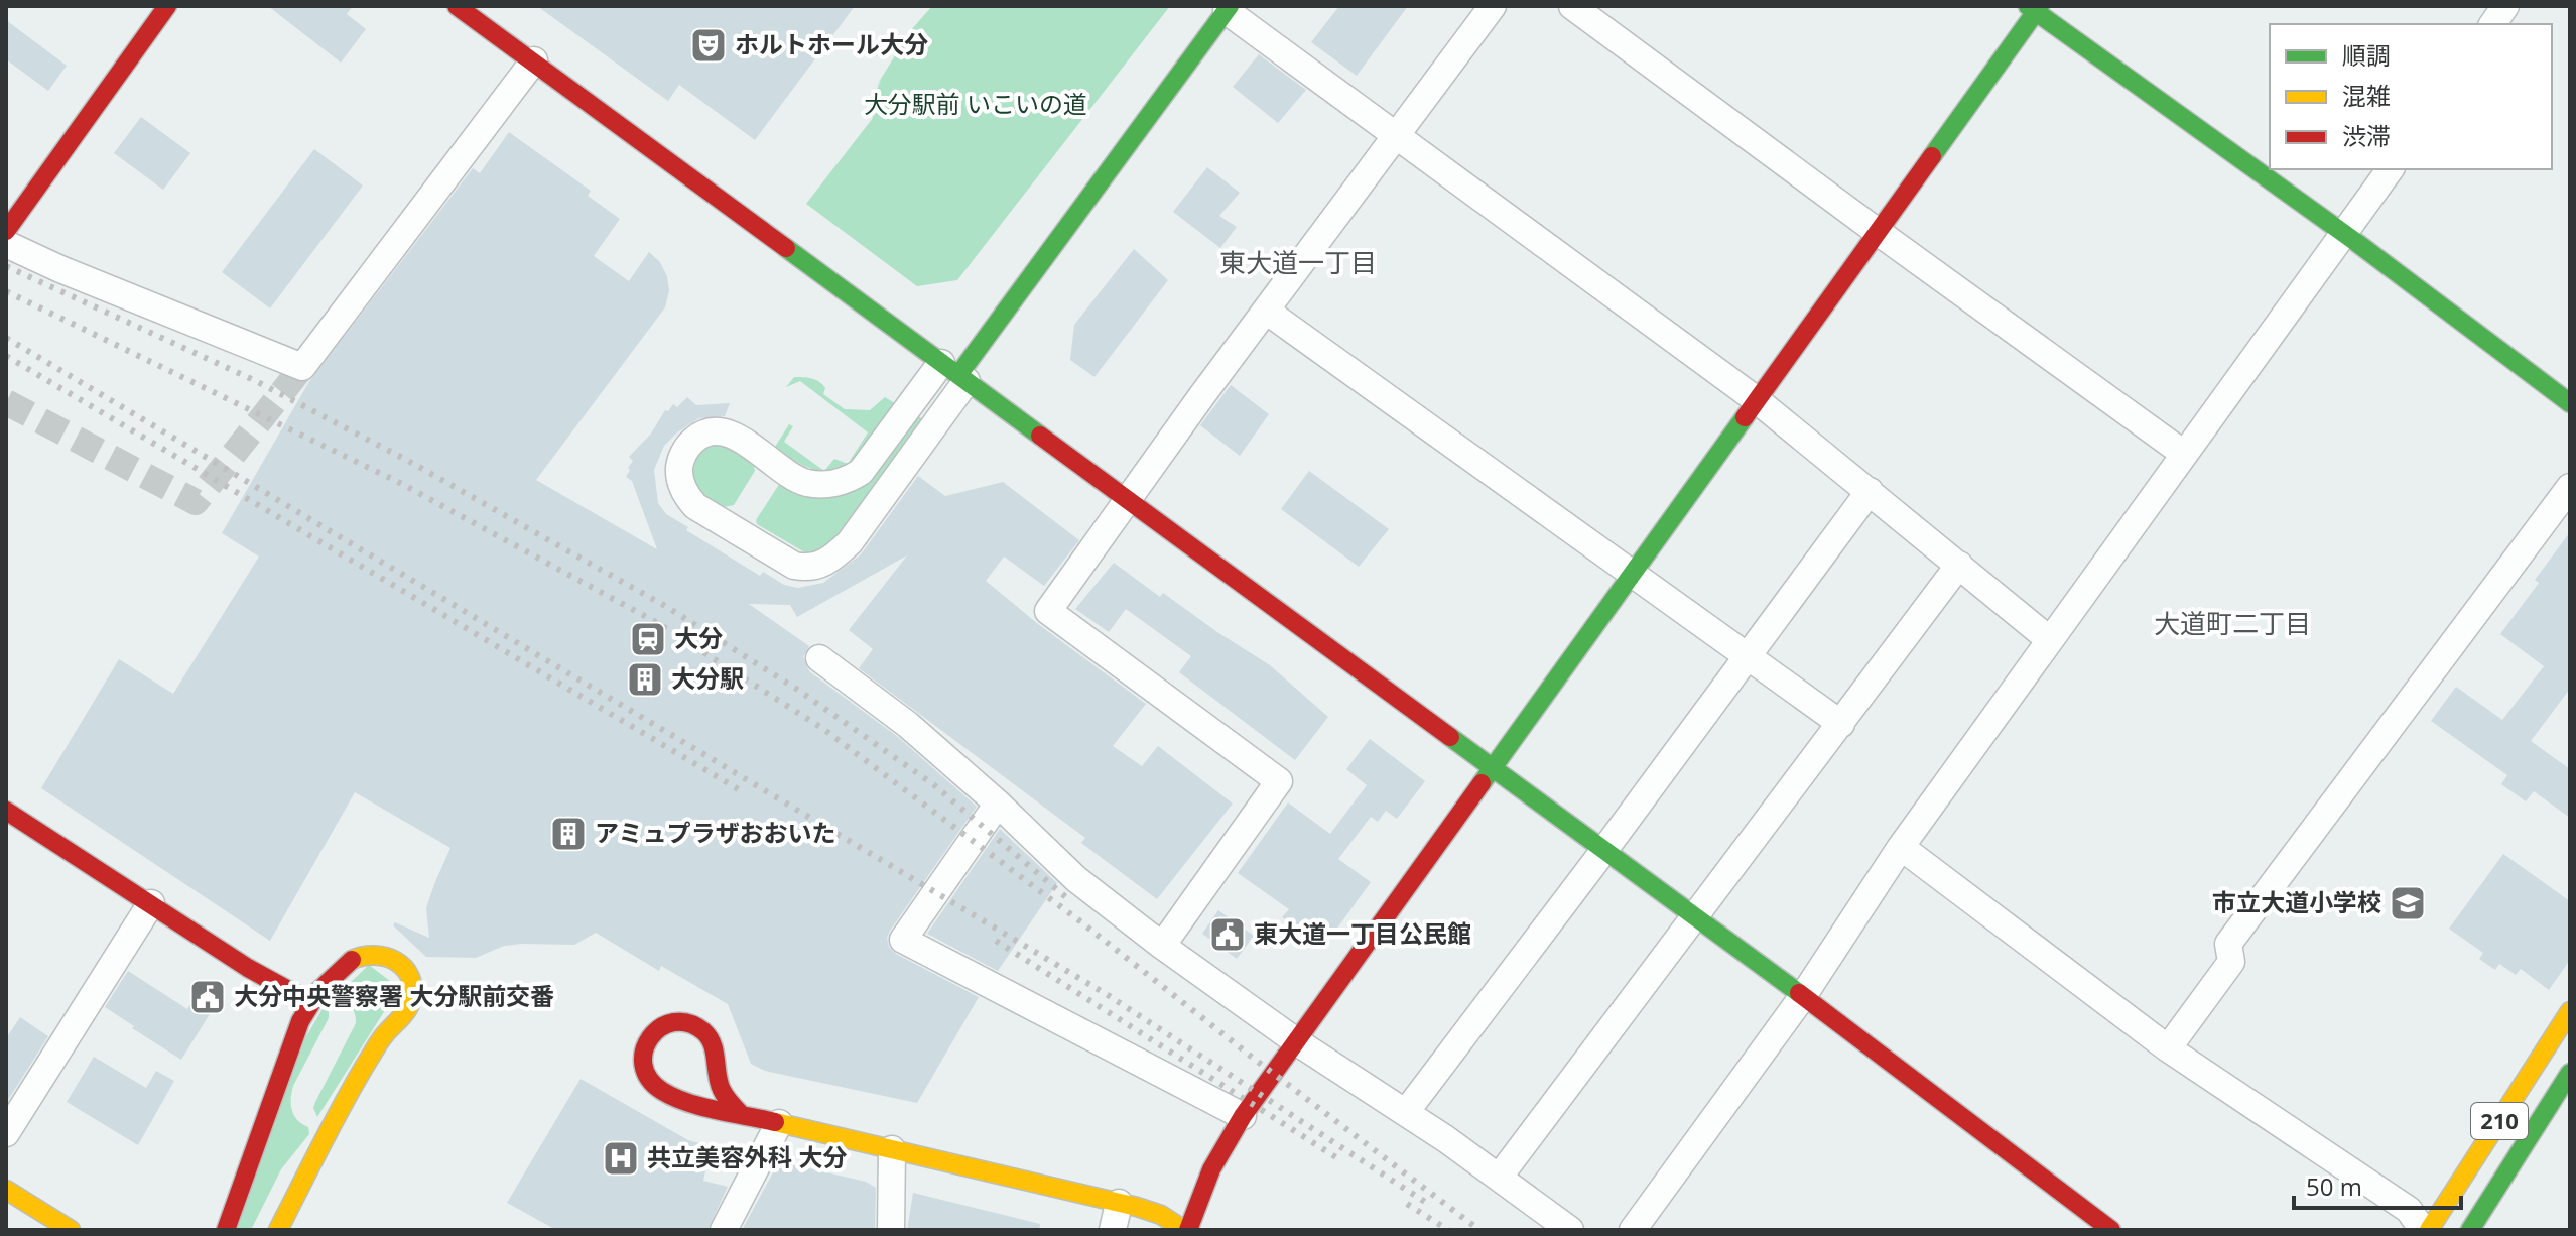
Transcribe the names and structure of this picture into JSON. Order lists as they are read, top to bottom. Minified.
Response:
{"streets":{"main road":["210"]},"districts":["東大道一丁目","大道町二丁目"],"parks":["大分駅前 いこいの道"],"places":{"theatre":["ホルトホール大分"],"station":["大分"],"building":["大分駅","アミュプラザおおいた"],"school or university":["市立大道小学校"],"public building":["東大道一丁目公民館","大分中央警察署 大分駅前交番"],"hospital":["共立美容外科 大分"]},"legend":["順調","混雑","渋滞"],"scale_bar":"50 m"}
